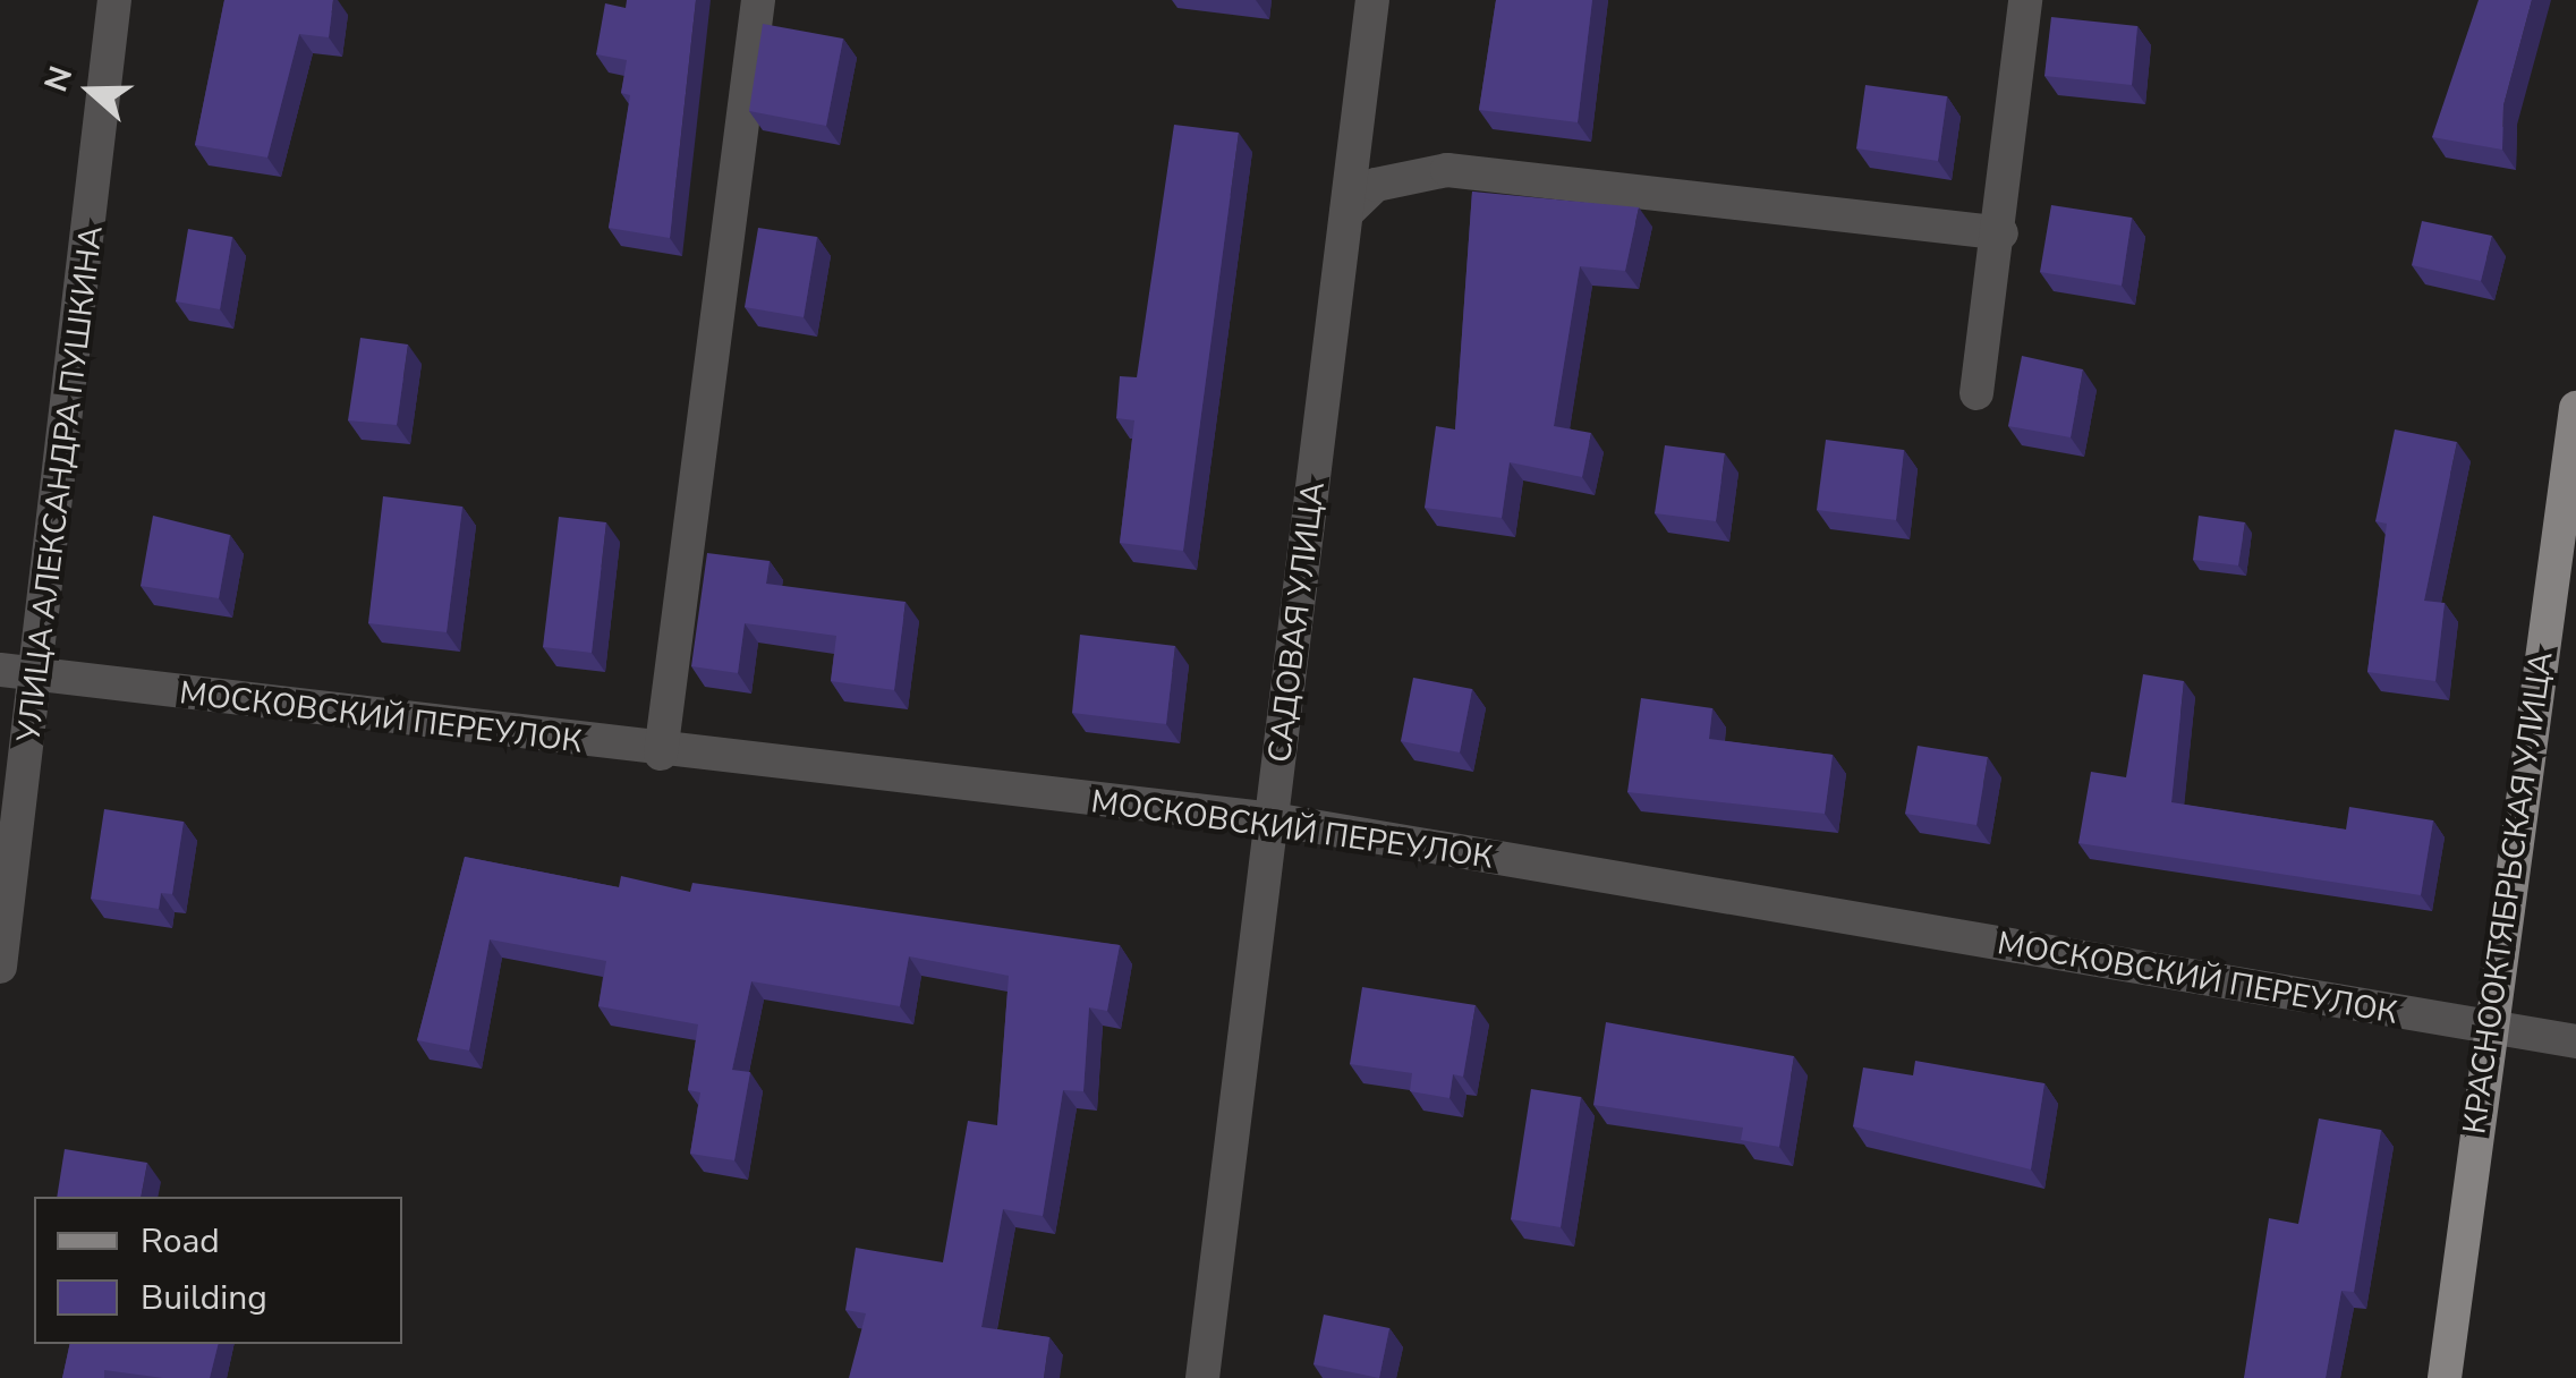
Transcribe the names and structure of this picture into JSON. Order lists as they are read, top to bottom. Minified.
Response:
{"streets":{"main road":["КРАСНООКТЯБРЬСКАЯ УЛИЦА"],"street":["УЛИЦА АЛЕКСАНДРА ПУШКИНА","САДОВАЯ УЛИЦА","МОСКОВСКИЙ ПЕРЕУЛОК"]},"crossings":[["УЛИЦА АЛЕКСАНДРА ПУШКИНА","МОСКОВСКИЙ ПЕРЕУЛОК"],["САДОВАЯ УЛИЦА","МОСКОВСКИЙ ПЕРЕУЛОК"],["МОСКОВСКИЙ ПЕРЕУЛОК","КРАСНООКТЯБРЬСКАЯ УЛИЦА"]],"legend":["Road","Building"],"north":"left"}
